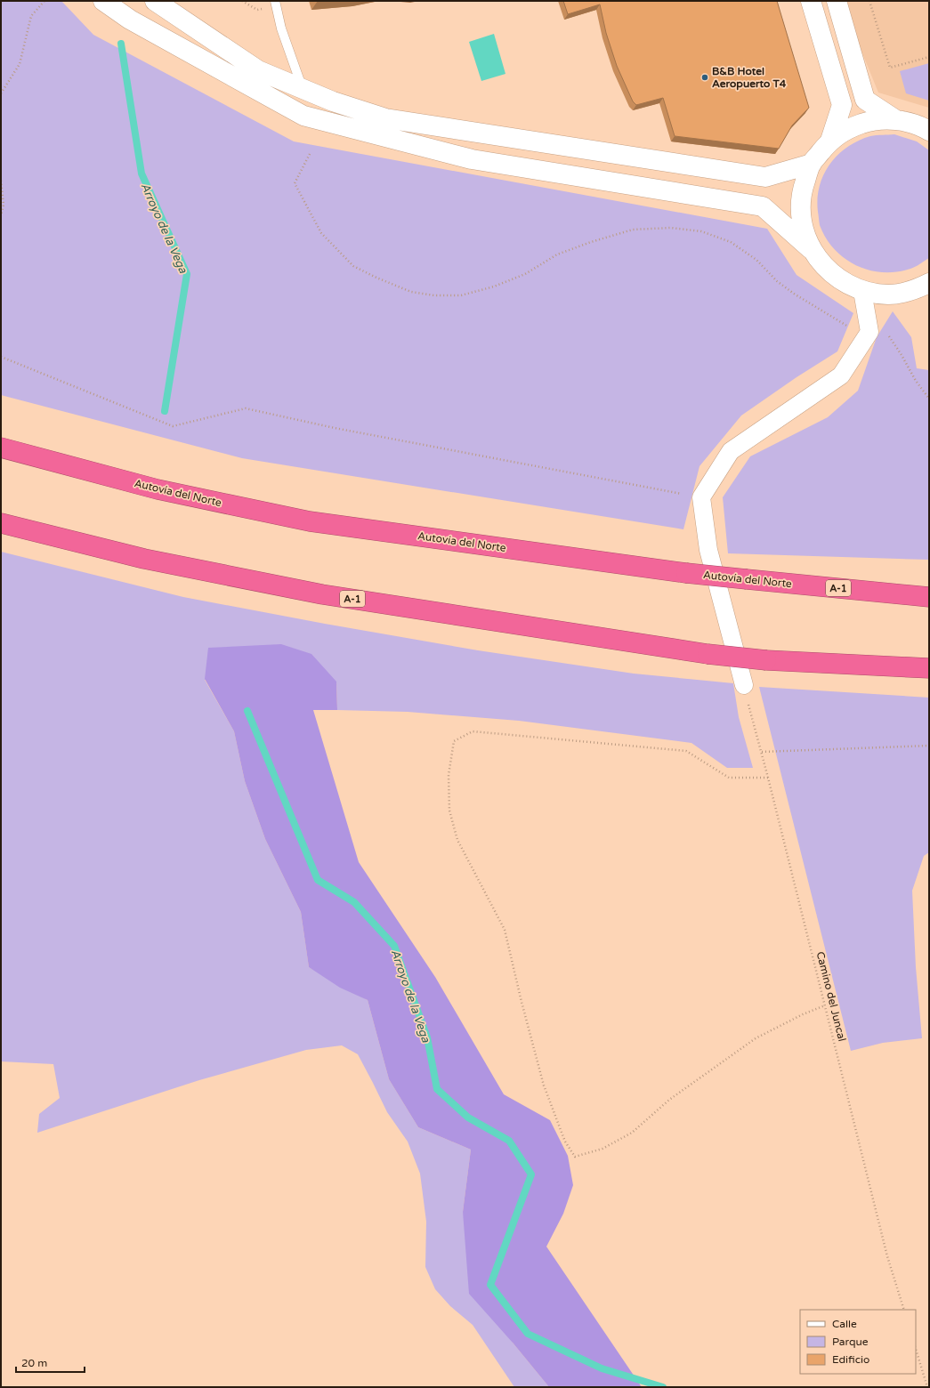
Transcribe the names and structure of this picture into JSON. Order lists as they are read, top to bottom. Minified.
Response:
{"streets":{"highway":["Autovía del Norte","A-1"],"path":["Camino del Juncal"]},"water":["Arroyo de la Vega"],"places":["B&B Hotel Aeropuerto T4"],"legend":["Calle","Parque","Edificio"],"scale_bar":"20 m"}
